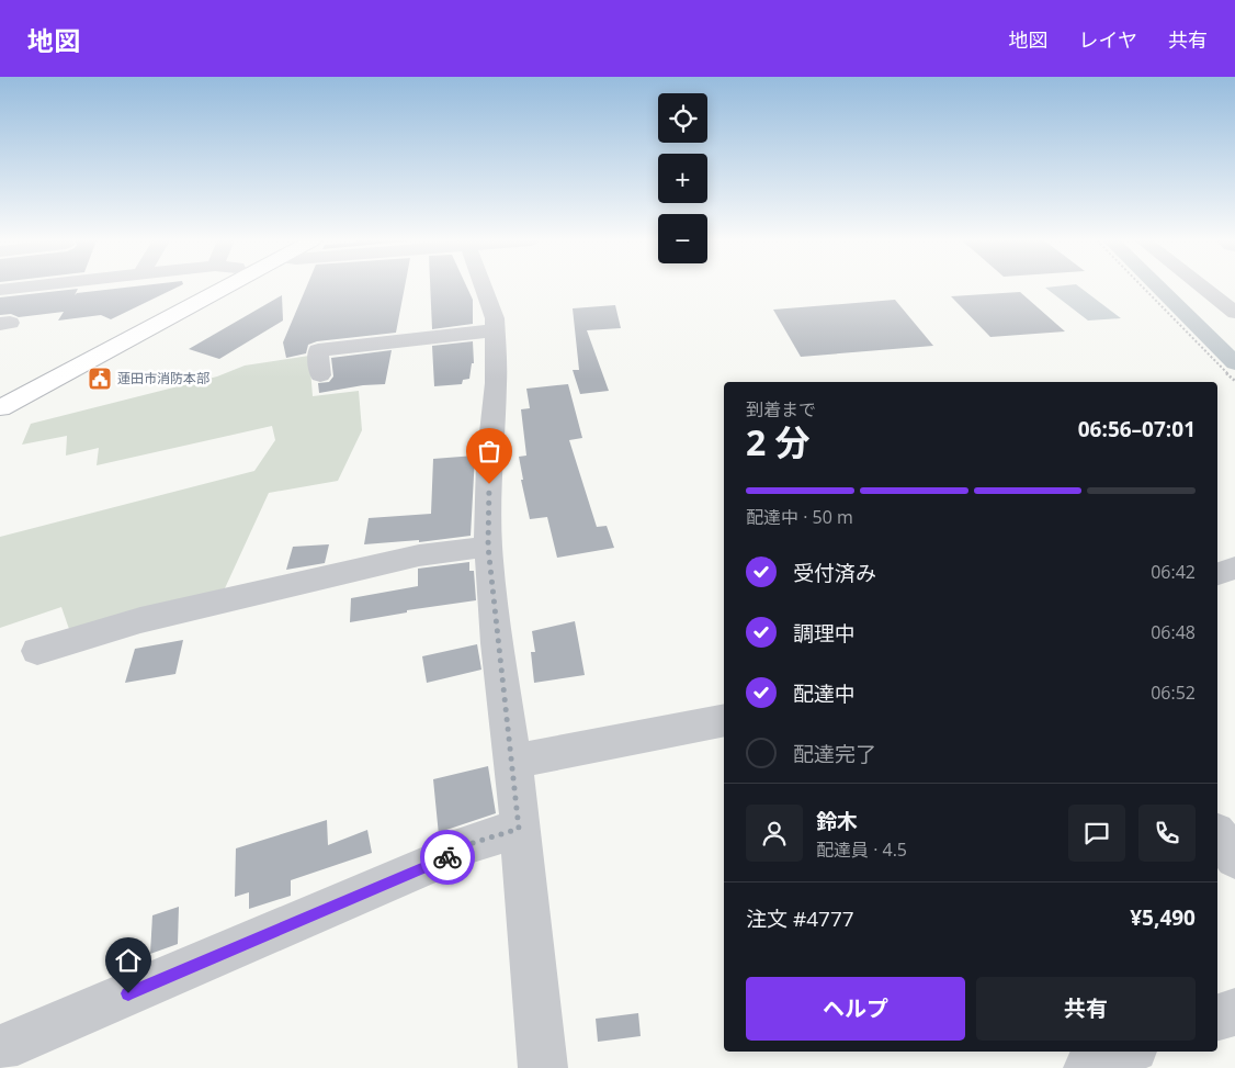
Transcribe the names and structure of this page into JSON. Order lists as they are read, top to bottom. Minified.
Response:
{"places":{"public building":["蓮田市消防本部"]},"page":{"header":"地図","nav":["地図","レイヤ","共有"],"map_buttons":["+","−"],"heading":["2 分","到着まで","06:56–07:01"],"panel":["鈴木","配達員 · 4.5","注文 #4777","¥5,490"],"bar":"配達中 · 50 m","list":[["受付済み","06:42"],["調理中","06:48"],["配達中","06:52"],"配達完了"],"buttons":["ヘルプ","共有"]}}
